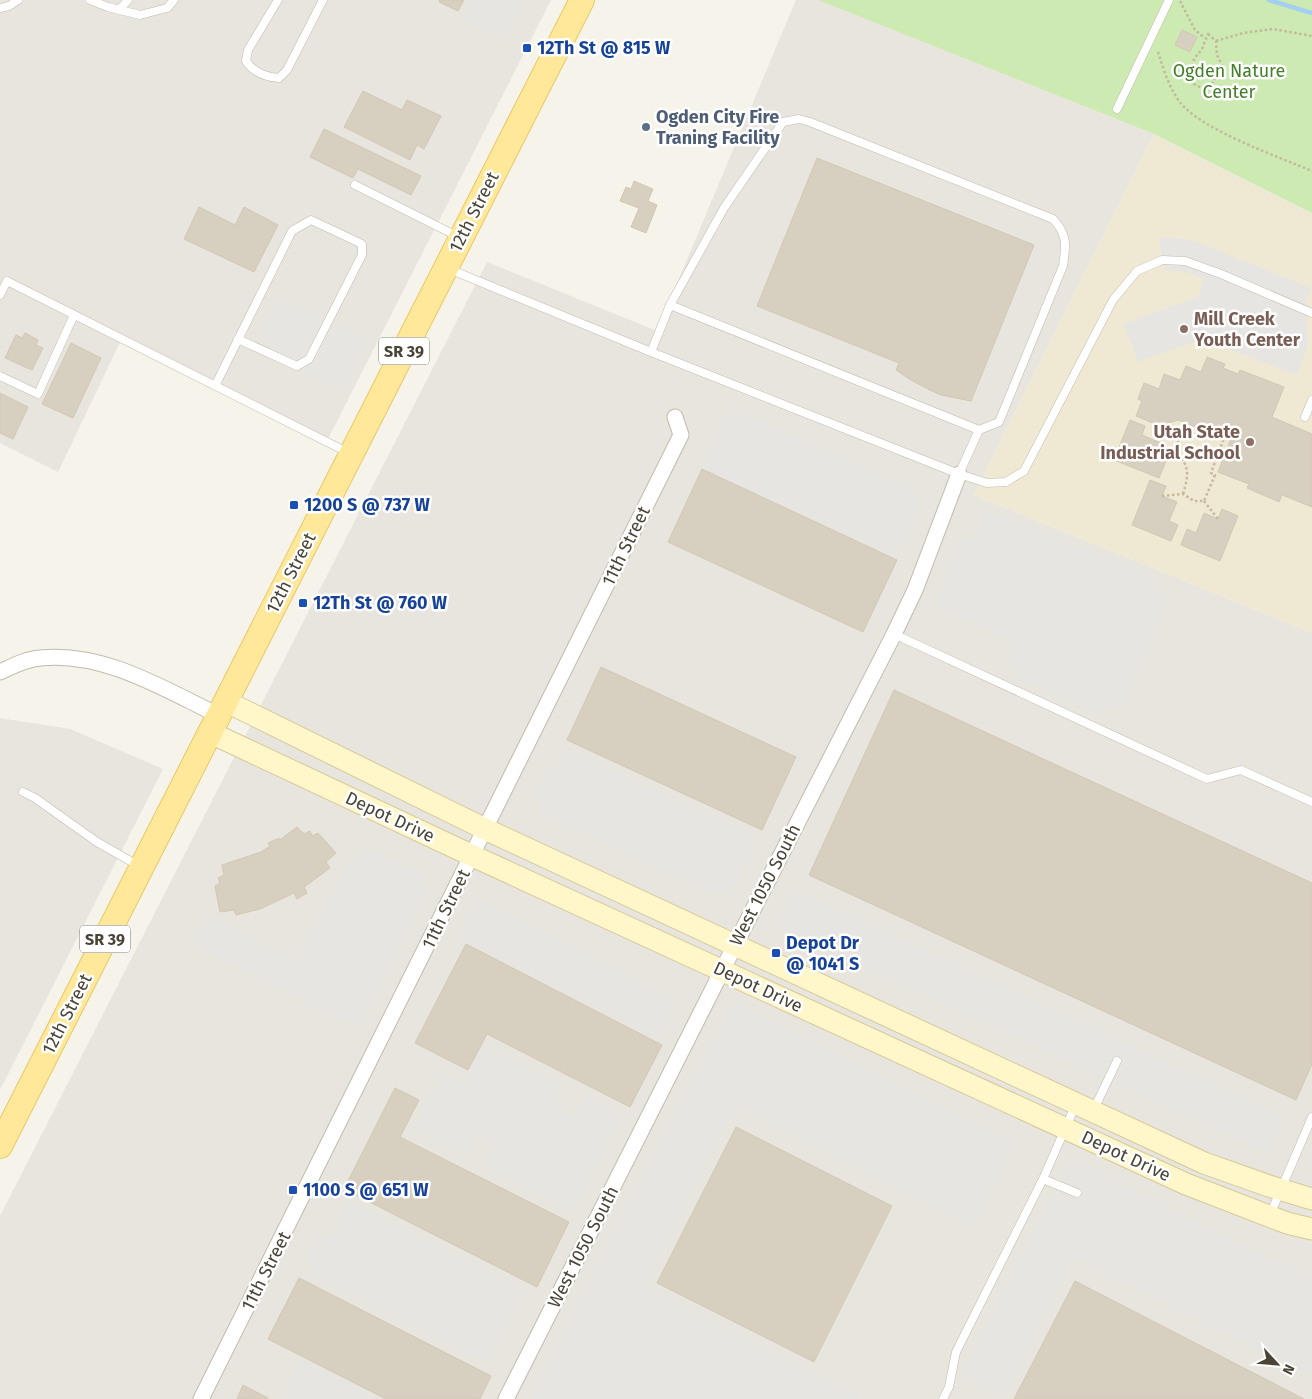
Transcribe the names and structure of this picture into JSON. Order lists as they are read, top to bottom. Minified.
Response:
{"streets":{"main road":["12th Street","SR 39","Depot Drive"],"street":["11th Street","West 1050 South"]},"crossings":[["12th Street","Depot Drive"],["11th Street","Depot Drive"],["Depot Drive","West 1050 South"]],"parks":["Ogden Nature Center"],"places":{"transit":["12Th St @ 815 W","1200 S @ 737 W","12Th St @ 760 W","Depot Dr @ 1041 S","1100 S @ 651 W"],"other":["Ogden City Fire Traning Facility","Mill Creek Youth Center","Utah State Industrial School"]},"north":"bottom right"}
